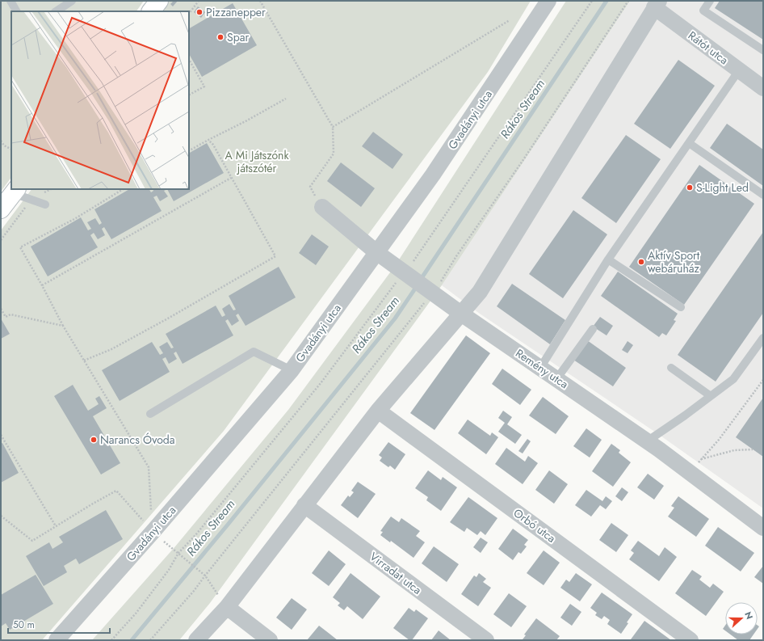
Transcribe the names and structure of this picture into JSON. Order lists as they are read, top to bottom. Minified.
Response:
{"streets":{"street":["Rátót utca","Gvadányi utca","Remény utca","Orbó utca","Virradat utca"]},"crossings":[["Gvadányi utca","Remény utca"]],"water":["Rákos Stream"],"parks":["A Mi Játszónk játszótér"],"places":["Pizzanepper","Spar","S-Light Led","Aktív Sport webáruház","Narancs Óvoda"],"scale_bar":"50 m","north":"right"}
